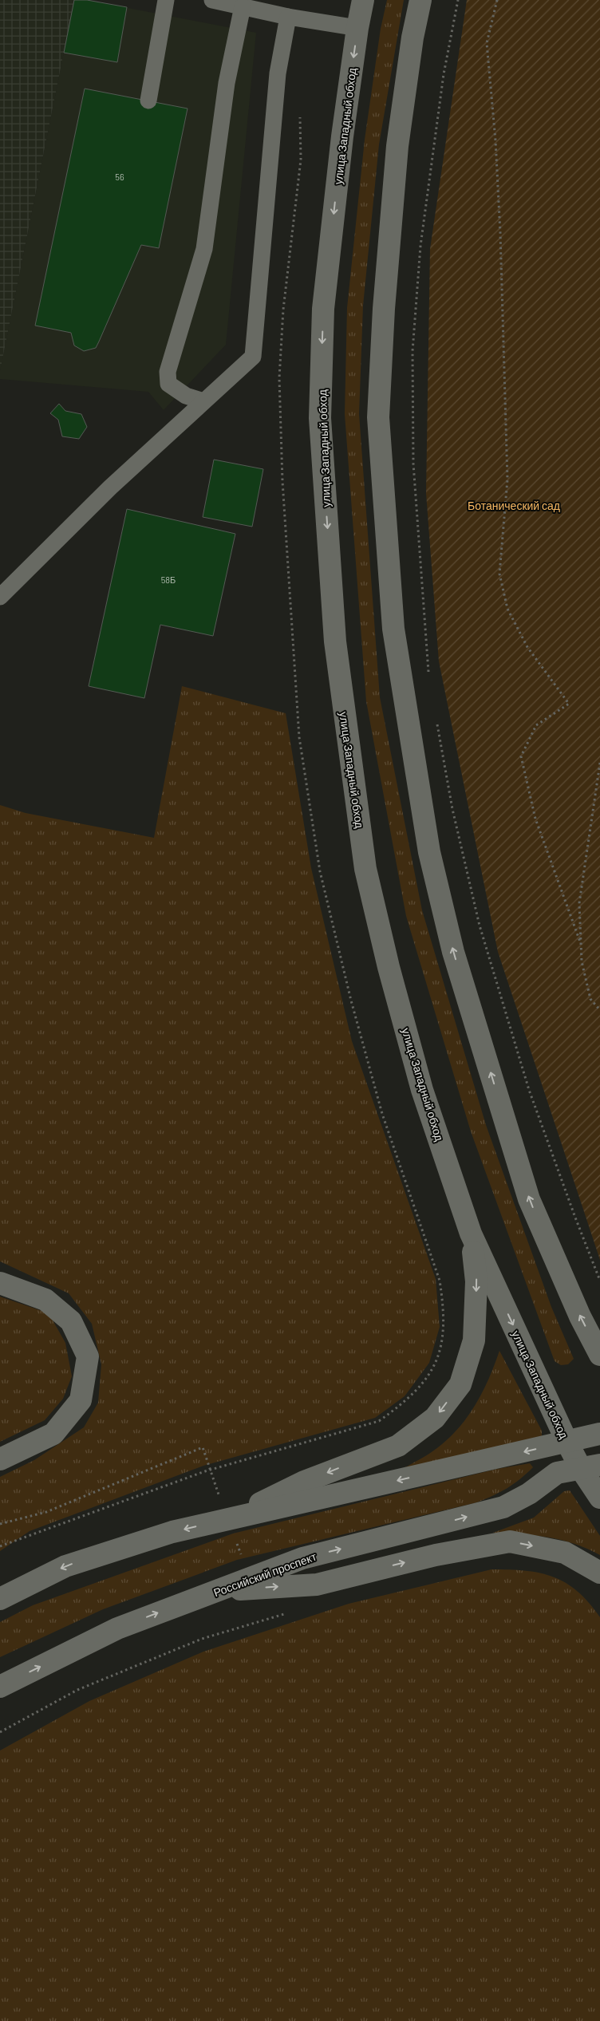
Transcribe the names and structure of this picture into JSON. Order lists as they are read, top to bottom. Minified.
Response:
{"streets":{"main road":["улица Западный обход","Российский проспект"]},"crossings":[["улица Западный обход","Российский проспект"]],"parks":["Ботанический сад"],"house_numbers":["56","58Б"]}
